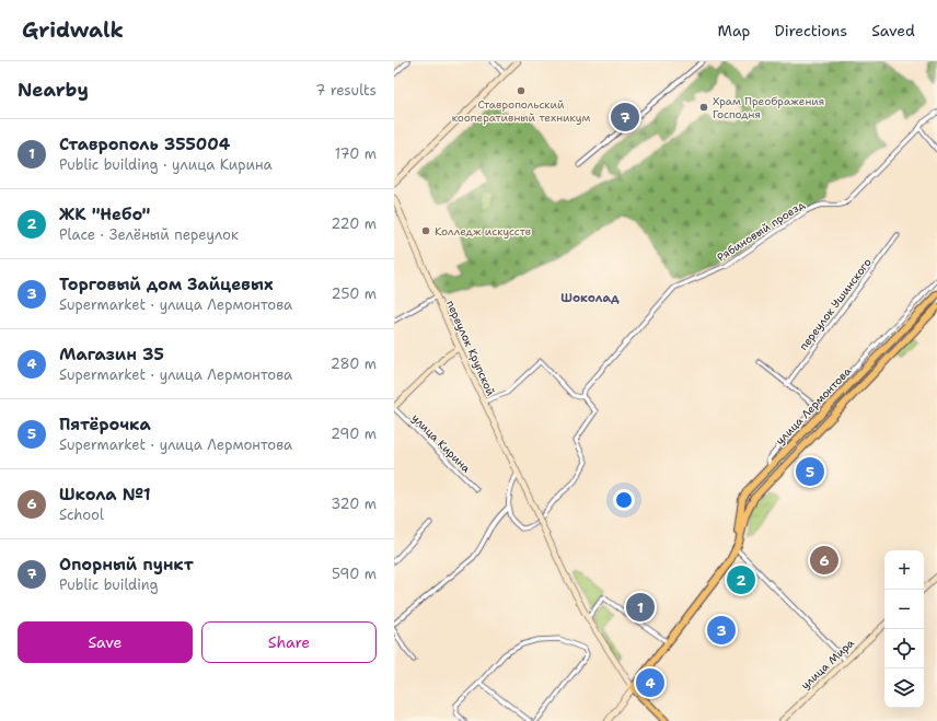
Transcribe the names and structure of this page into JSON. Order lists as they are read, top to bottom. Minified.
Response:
{"streets":{"main road":["улица Лермонтова"],"street":["Рябиновый проезд","переулок Ушинского","переулок Крупской","улица Кирина","улица Мира"]},"districts":["Шоколад"],"places":["Ставропольский кооперативный техникум","Храм Преображения Господня","Колледж искусств"],"page":{"header":"Gridwalk","nav":["Map","Directions","Saved"],"heading":["Nearby","7 results"],"pins":["7","5","6","2","1","3","4"],"list":[{"mark":"1","name":"Ставрополь 355004","note":"Public building · улица Кирина","value":"170 m"},{"mark":"2","name":"ЖК \"Небо\"","note":"Place · Зелёный переулок","value":"220 m"},{"mark":"3","name":"Торговый дом Зайцевых","note":"Supermarket · улица Лермонтова","value":"250 m"},{"mark":"4","name":"Магазин 35","note":"Supermarket · улица Лермонтова","value":"280 m"},{"mark":"5","name":"Пятёрочка","note":"Supermarket · улица Лермонтова","value":"290 m"},{"mark":"6","name":"Школа №1","note":"School","value":"320 m"},{"mark":"7","name":"Опорный пункт","note":"Public building","value":"590 m"}],"map_buttons":["+","−"],"buttons":["Save","Share"]}}
